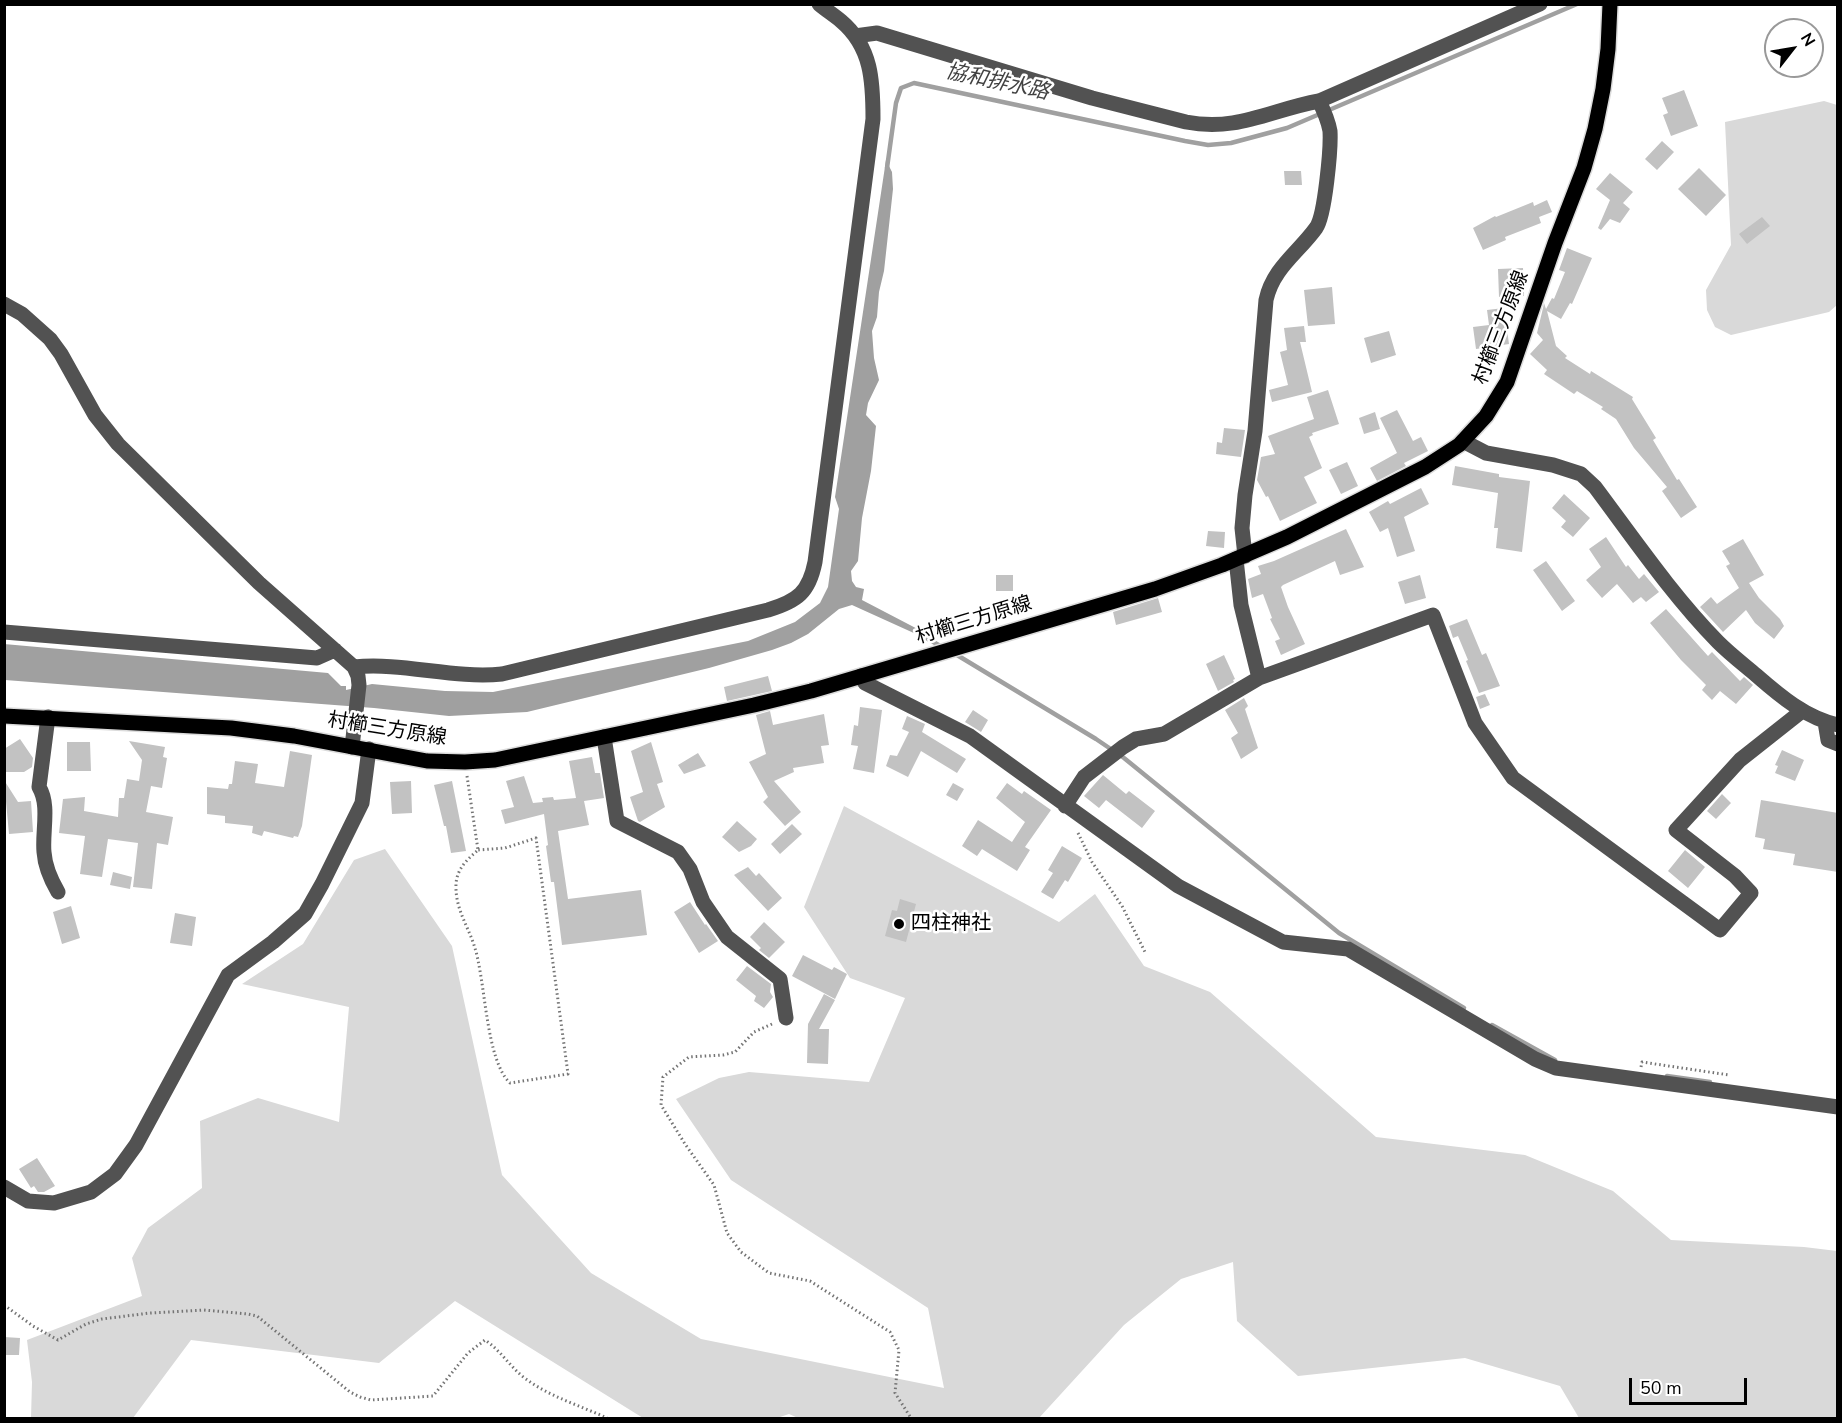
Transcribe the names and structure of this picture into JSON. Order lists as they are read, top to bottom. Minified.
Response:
{"streets":{"main road":["村櫛三方原線"]},"water":["協和排水路"],"places":["四柱神社"],"scale_bar":"50 m","north":"top right"}
